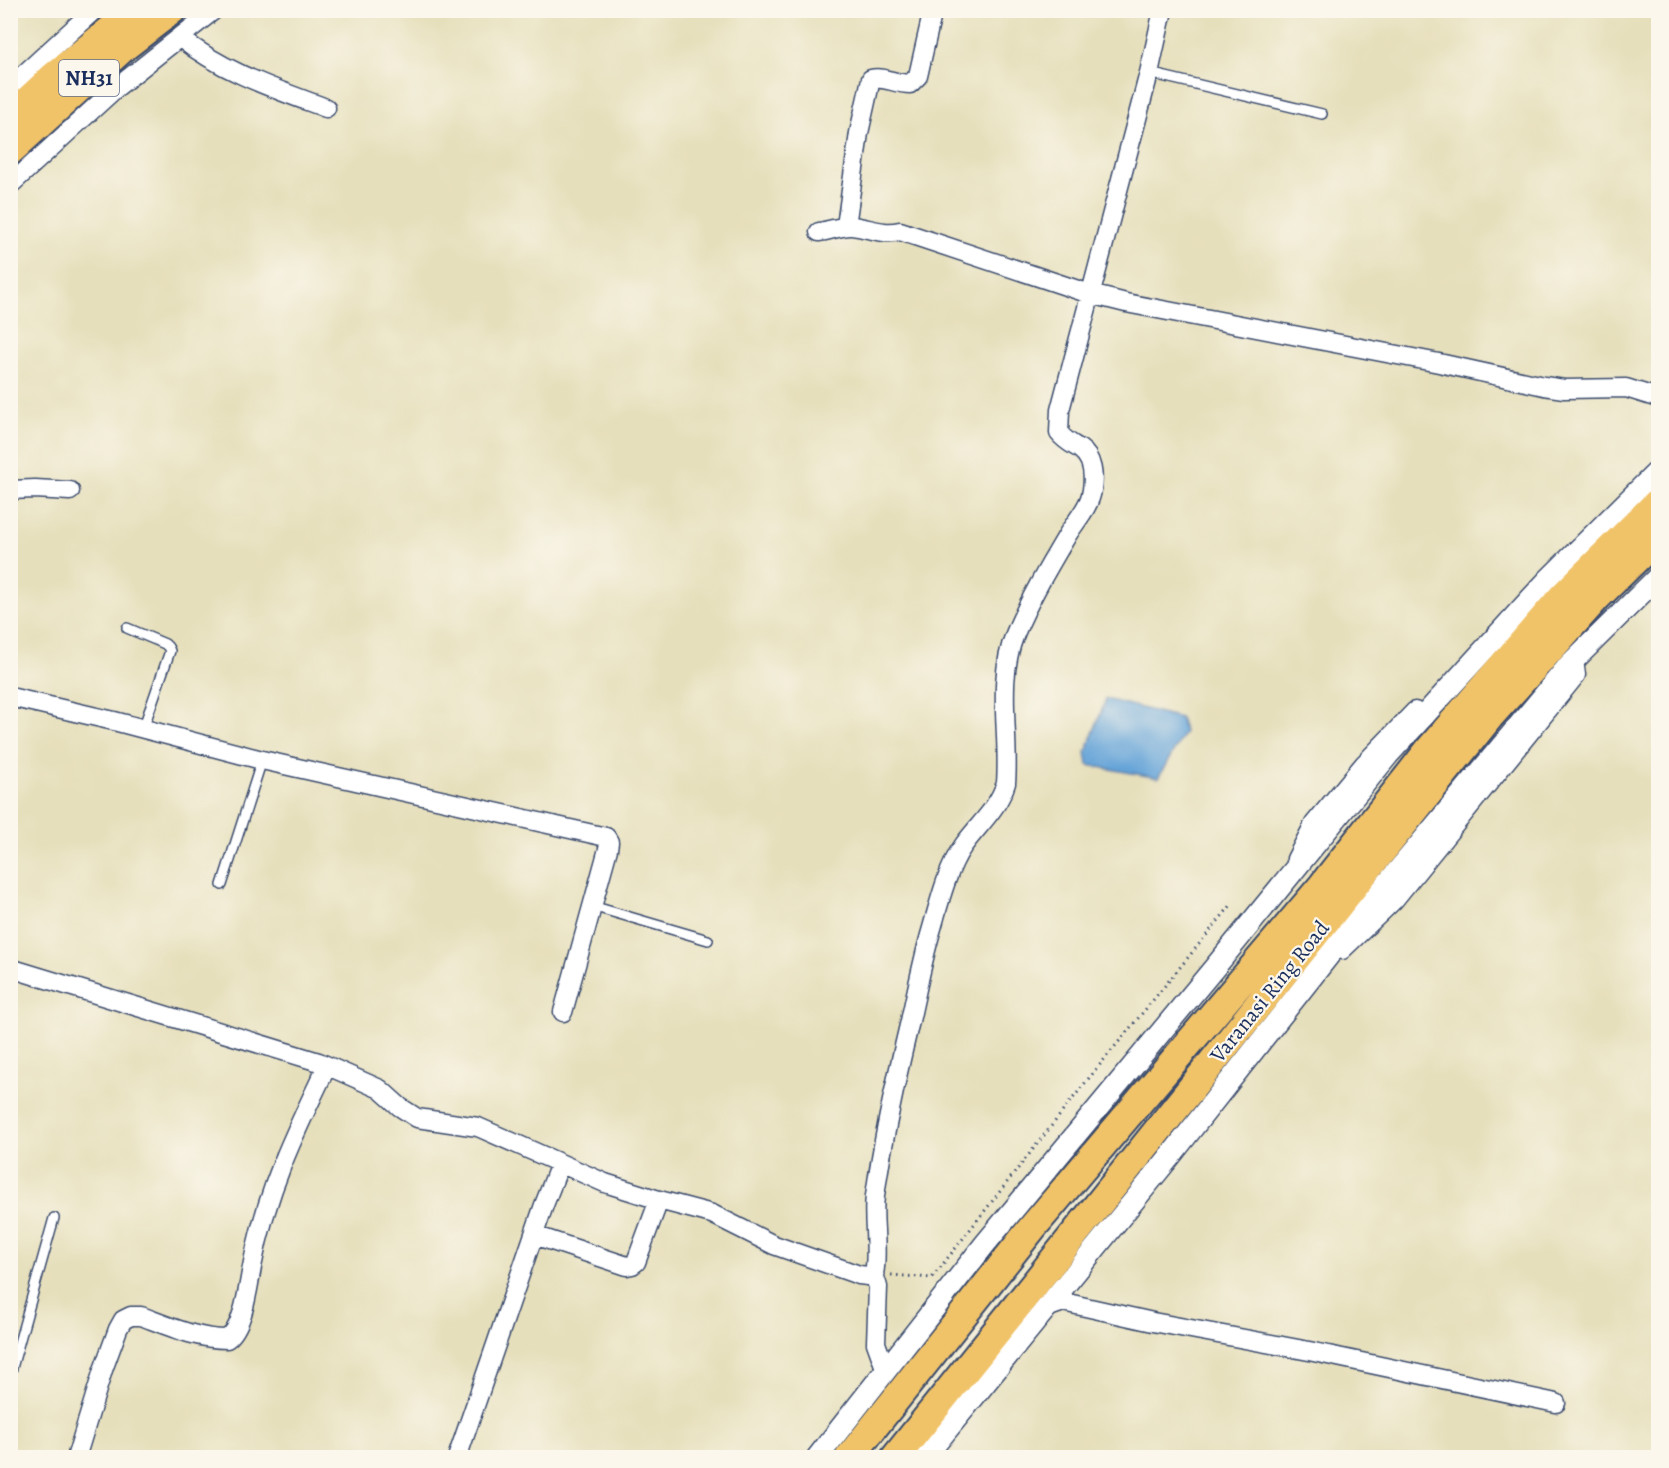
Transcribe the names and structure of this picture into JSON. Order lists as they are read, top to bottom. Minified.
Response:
{"streets":{"highway":["NH31","Varanasi Ring Road"]}}
